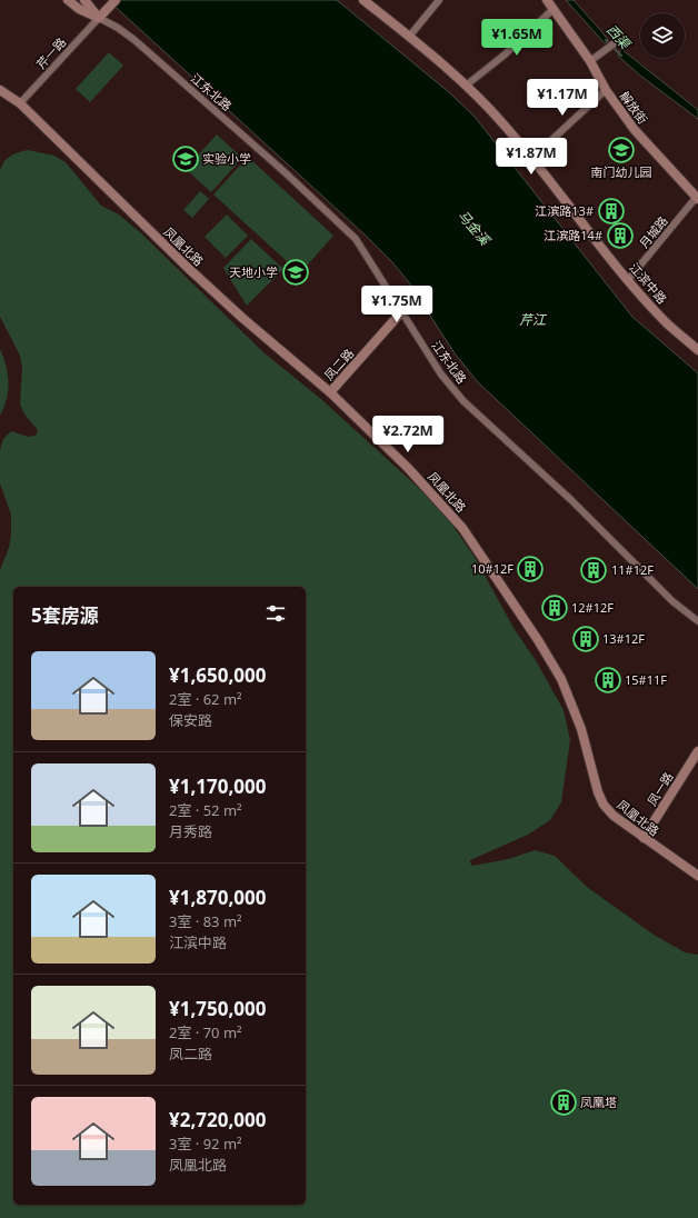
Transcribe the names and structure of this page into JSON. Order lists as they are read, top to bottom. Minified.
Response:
{"streets":{"street":["芹一路","江东北路","解放街","月城路","凤凰北路","江滨中路","凤二路","凤一路"]},"crossings":[["芹一路","江东北路"],["芹一路","凤凰北路"],["江东北路","凤二路"],["解放街","月城路"],["月城路","江滨中路"],["凤凰北路","凤二路"],["凤凰北路","凤一路"]],"water":["西渠","马金溪","芹江"],"places":{"school or university":["南门幼儿园","实验小学","天地小学"],"building":["江滨路13#","江滨路14#","10#12F","11#12F","12#12F","13#12F","15#11F","凤凰塔"]},"page":{"price":["¥1.65M","¥1.17M","¥1.87M","¥1.75M","¥2.72M"],"heading":"5套房源","list":[{"name":"¥1,650,000","note":"2室 · 62 m² · 保安路"},{"name":"¥1,170,000","note":"2室 · 52 m² · 月秀路"},{"name":"¥1,870,000","note":"3室 · 83 m² · 江滨中路"},{"name":"¥1,750,000","note":"2室 · 70 m² · 凤二路"},{"name":"¥2,720,000","note":"3室 · 92 m² · 凤凰北路"}]}}
